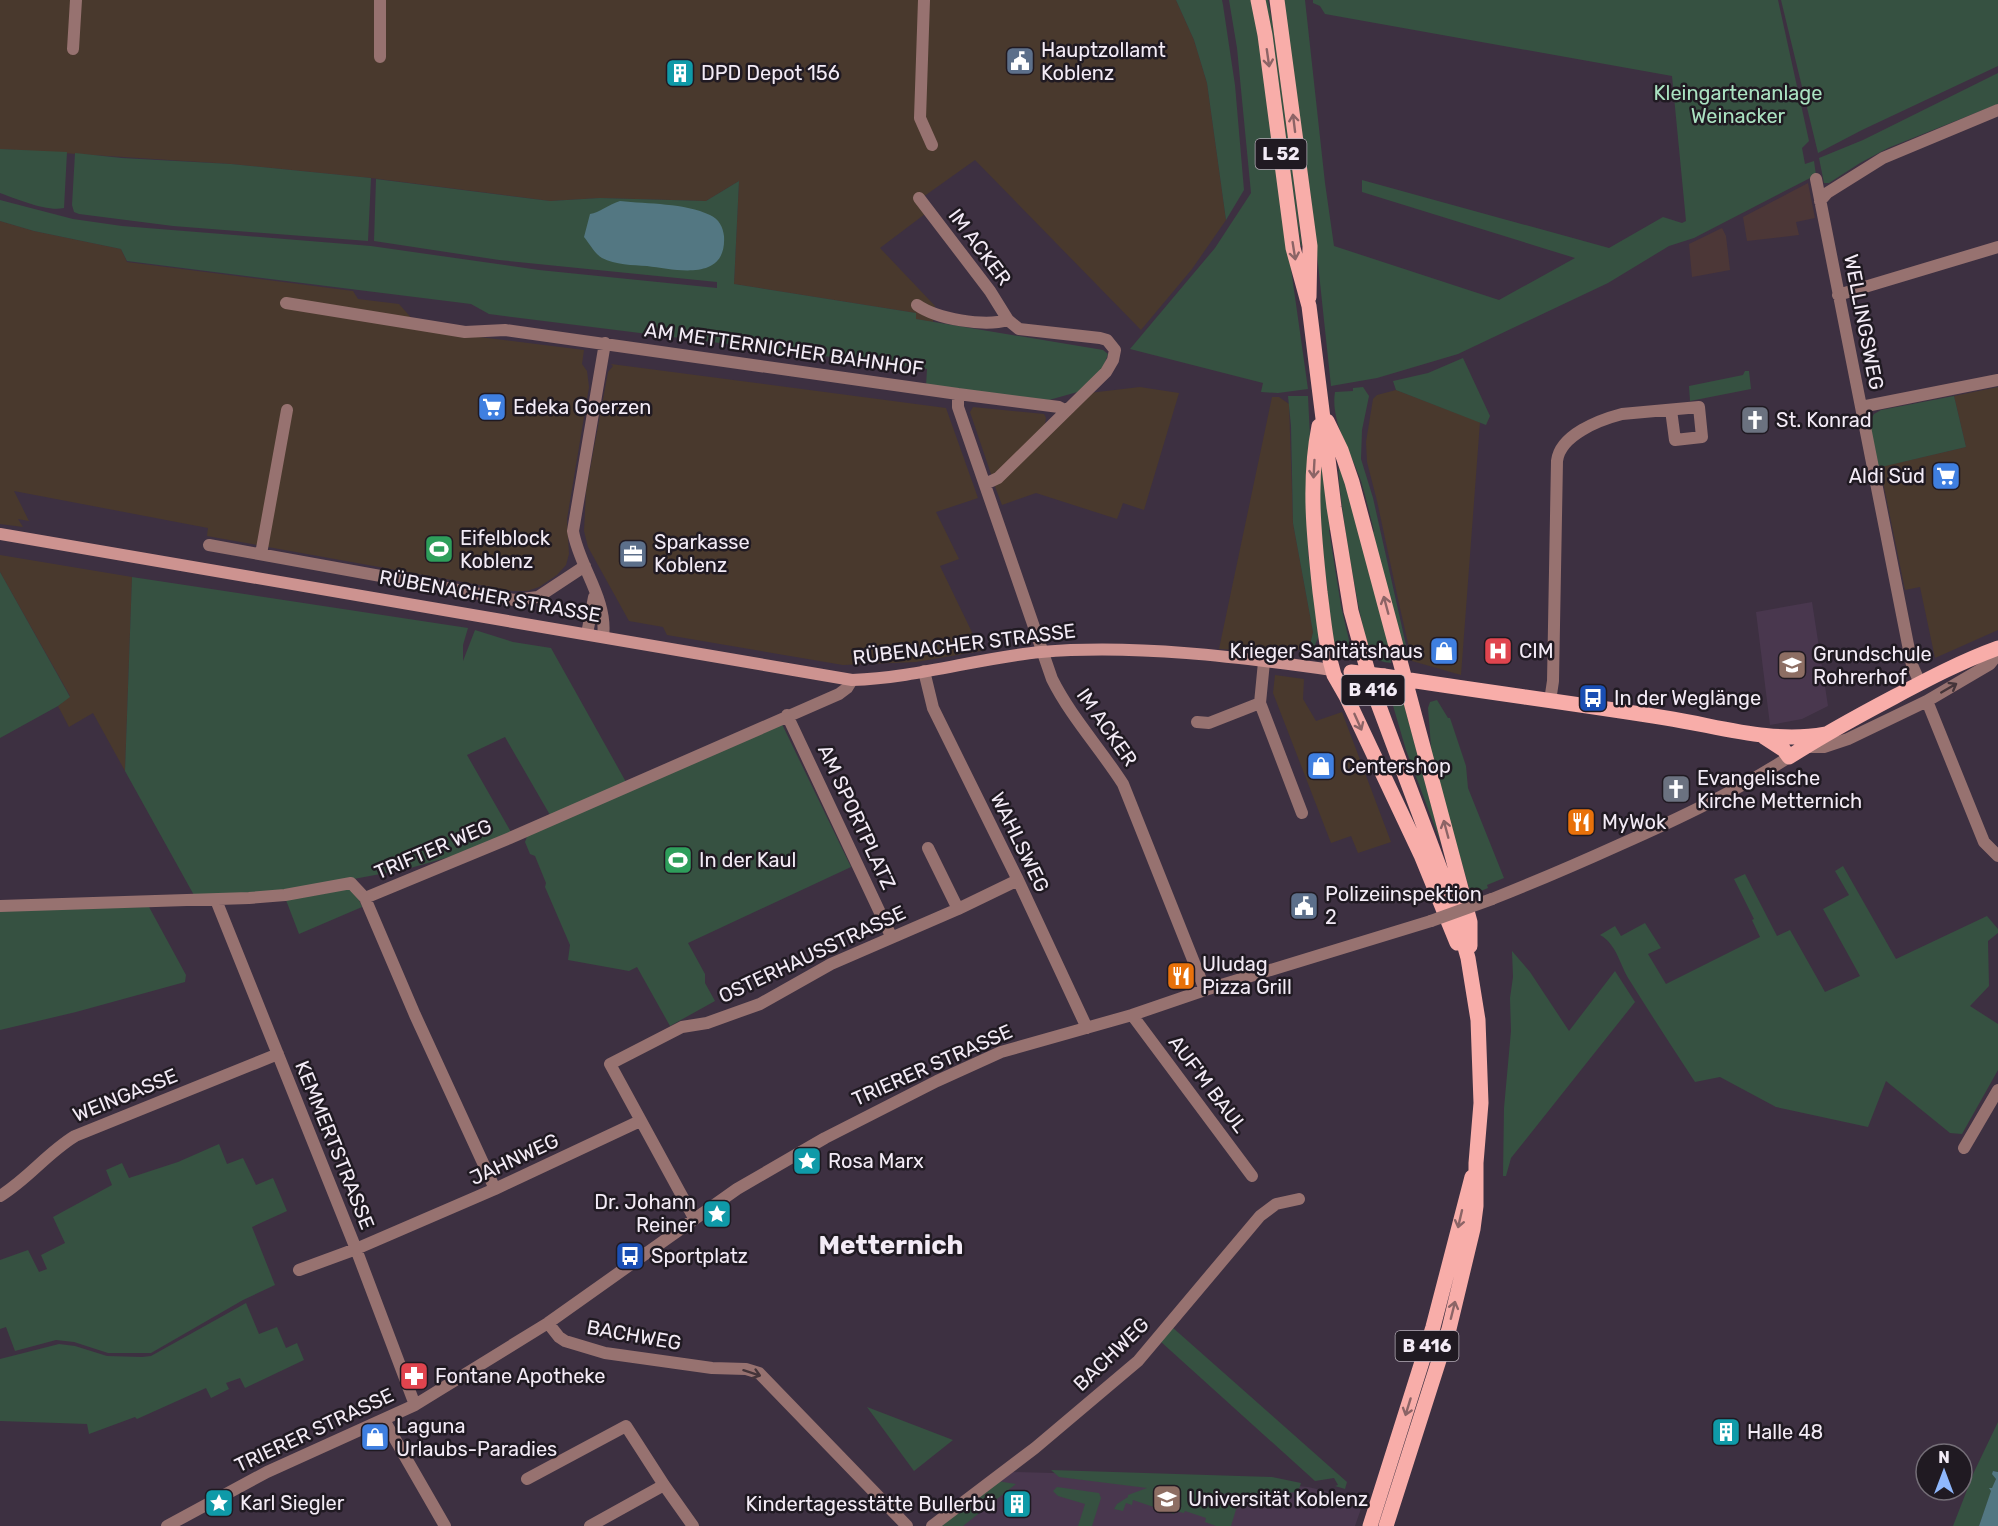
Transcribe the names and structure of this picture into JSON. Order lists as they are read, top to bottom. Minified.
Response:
{"streets":{"main road":["L 52","RÜBENACHER STRASSE","B 416","TRIERER STRASSE"],"street":["IM ACKER","WELLINGSWEG","AM METTERNICHER BAHNHOF","AM SPORTPLATZ","WAHLSWEG","TRIFTER WEG","OSTERHAUSSTRASSE","AUF'M BAUL","WEINGASSE","KEMMERTSTRASSE","JAHNWEG","BACHWEG"]},"crossings":[["L 52","RÜBENACHER STRASSE"],["L 52","B 416"],["IM ACKER","AM METTERNICHER BAHNHOF"],["IM ACKER","RÜBENACHER STRASSE"],["IM ACKER","TRIERER STRASSE"],["WELLINGSWEG","TRIERER STRASSE"],["RÜBENACHER STRASSE","B 416"],["RÜBENACHER STRASSE","WAHLSWEG"],["RÜBENACHER STRASSE","TRIFTER WEG"],["RÜBENACHER STRASSE","TRIERER STRASSE"],["AM SPORTPLATZ","TRIFTER WEG"],["AM SPORTPLATZ","OSTERHAUSSTRASSE"],["WAHLSWEG","OSTERHAUSSTRASSE"],["WAHLSWEG","TRIERER STRASSE"],["TRIFTER WEG","KEMMERTSTRASSE"],["OSTERHAUSSTRASSE","JAHNWEG"],["TRIERER STRASSE","AUF'M BAUL"],["TRIERER STRASSE","KEMMERTSTRASSE"],["TRIERER STRASSE","BACHWEG"],["WEINGASSE","KEMMERTSTRASSE"],["KEMMERTSTRASSE","JAHNWEG"]],"one_way":["BACHWEG"],"districts":["Metternich"],"parks":["Kleingartenanlage Weinacker"],"places":{"public building":["Hauptzollamt Koblenz","Polizeiinspektion 2"],"building":["DPD Depot 156","Halle 48","Kindertagesstätte Bullerbü"],"supermarket":["Edeka Goerzen","Aldi Süd"],"church":["St. Konrad","Evangelische Kirche Metternich"],"sports":["Eifelblock Koblenz","In der Kaul"],"office":["Sparkasse Koblenz"],"shop":["Krieger Sanitätshaus","Centershop","Laguna Urlaubs-Paradies"],"hospital":["CIM"],"school or university":["Grundschule Rohrerhof","Universität Koblenz"],"bus stop":["In der Weglänge","Sportplatz"],"restaurant":["MyWok","Uludag Pizza Grill"],"place":["Rosa Marx","Dr. Johann Reiner","Karl Siegler"],"pharmacy":["Fontane Apotheke"]},"north":"top"}
